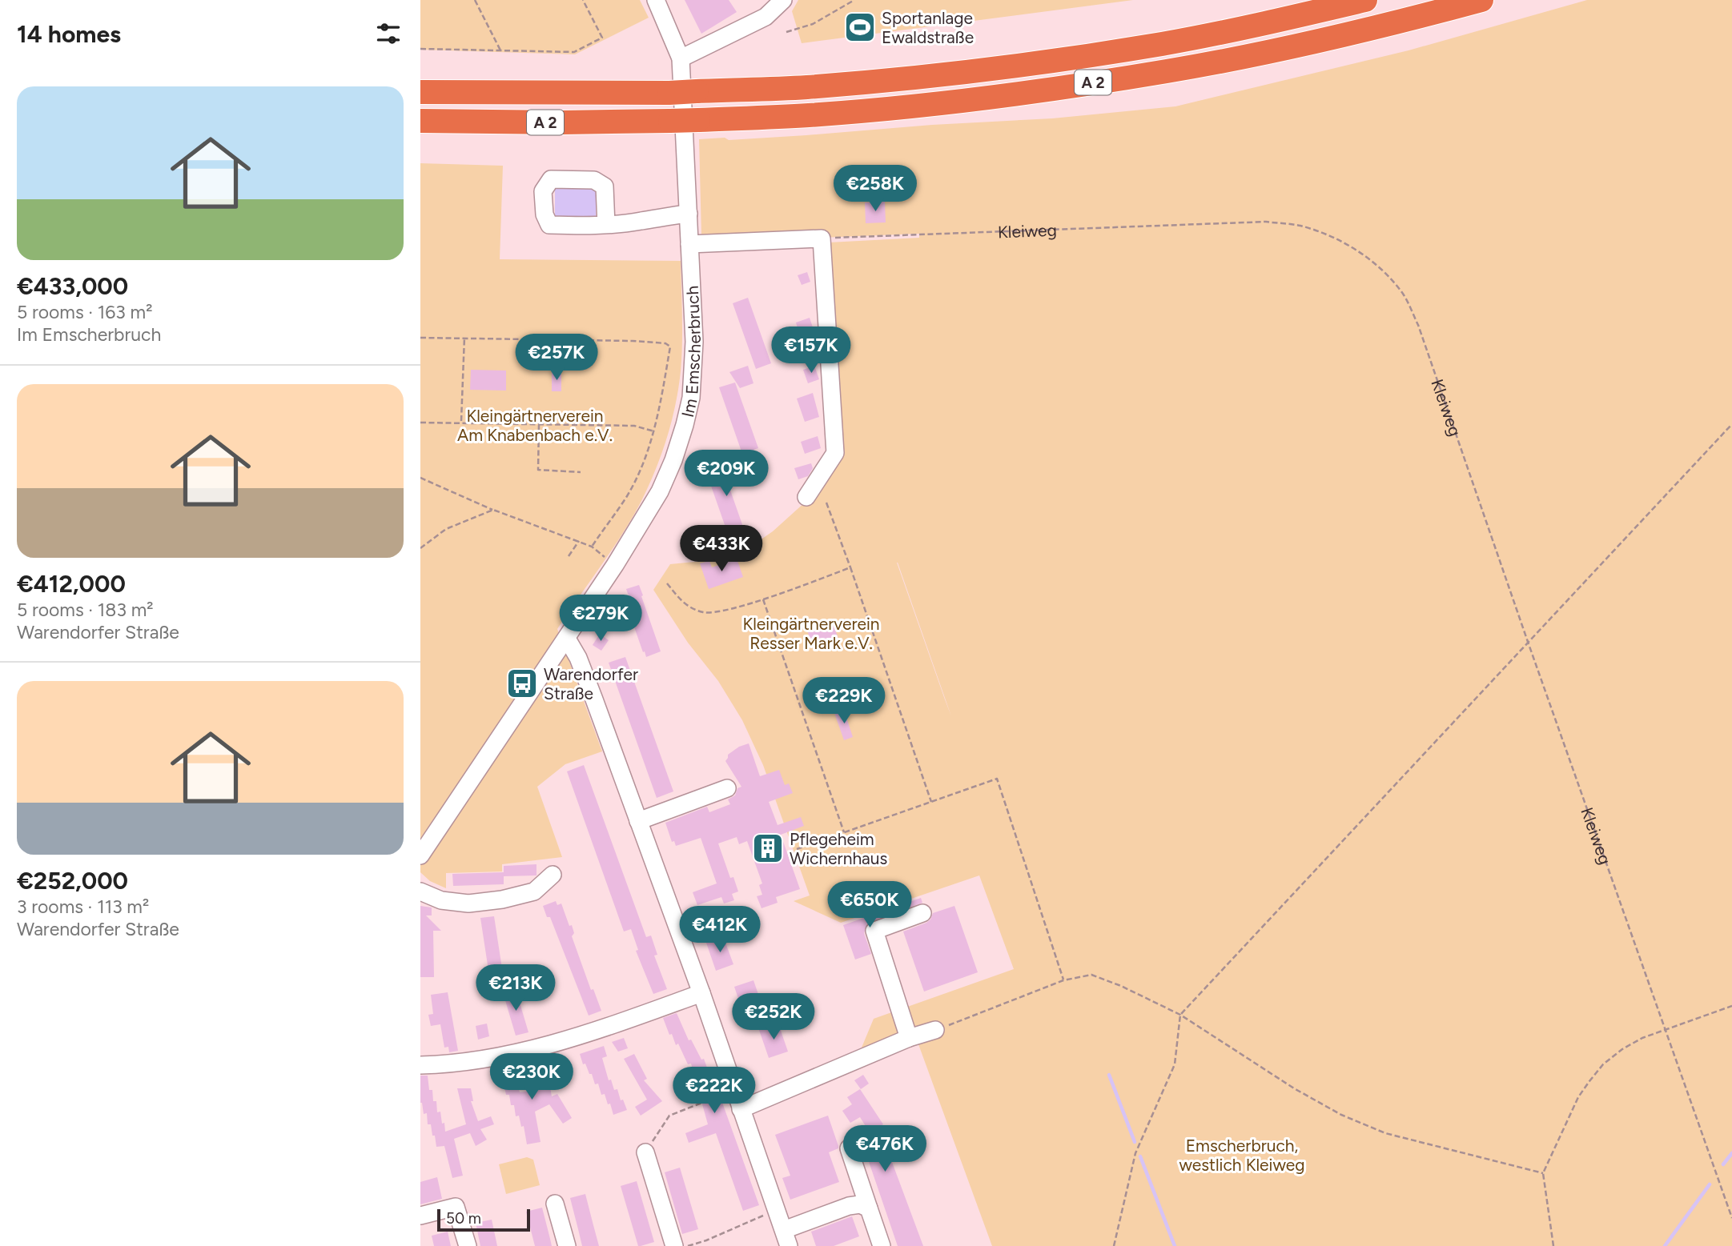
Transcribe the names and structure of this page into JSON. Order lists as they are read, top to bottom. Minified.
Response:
{"streets":{"highway":["A 2"],"street":["Im Emscherbruch"],"path":["Kleiweg"]},"parks":["Kleingärtnerverein Am Knabenbach e.V.","Kleingärtnerverein Resser Mark e.V.","Emscherbruch, westlich Kleiweg"],"places":{"sports":["Sportanlage Ewaldstraße"],"bus stop":["Warendorfer Straße"],"building":["Pflegeheim Wichernhaus"]},"scale_bar":"50 m","page":{"heading":"14 homes","list":[{"name":"€433,000","note":"5 rooms · 163 m² · Im Emscherbruch"},{"name":"€412,000","note":"5 rooms · 183 m² · Warendorfer Straße"},{"name":"€252,000","note":"3 rooms · 113 m² · Warendorfer Straße"}],"price":["€258K","€157K","€257K","€209K","€433K","€279K","€229K","€650K","€412K","€213K","€252K","€230K","€222K","€476K"],"scale":"50 m"}}
